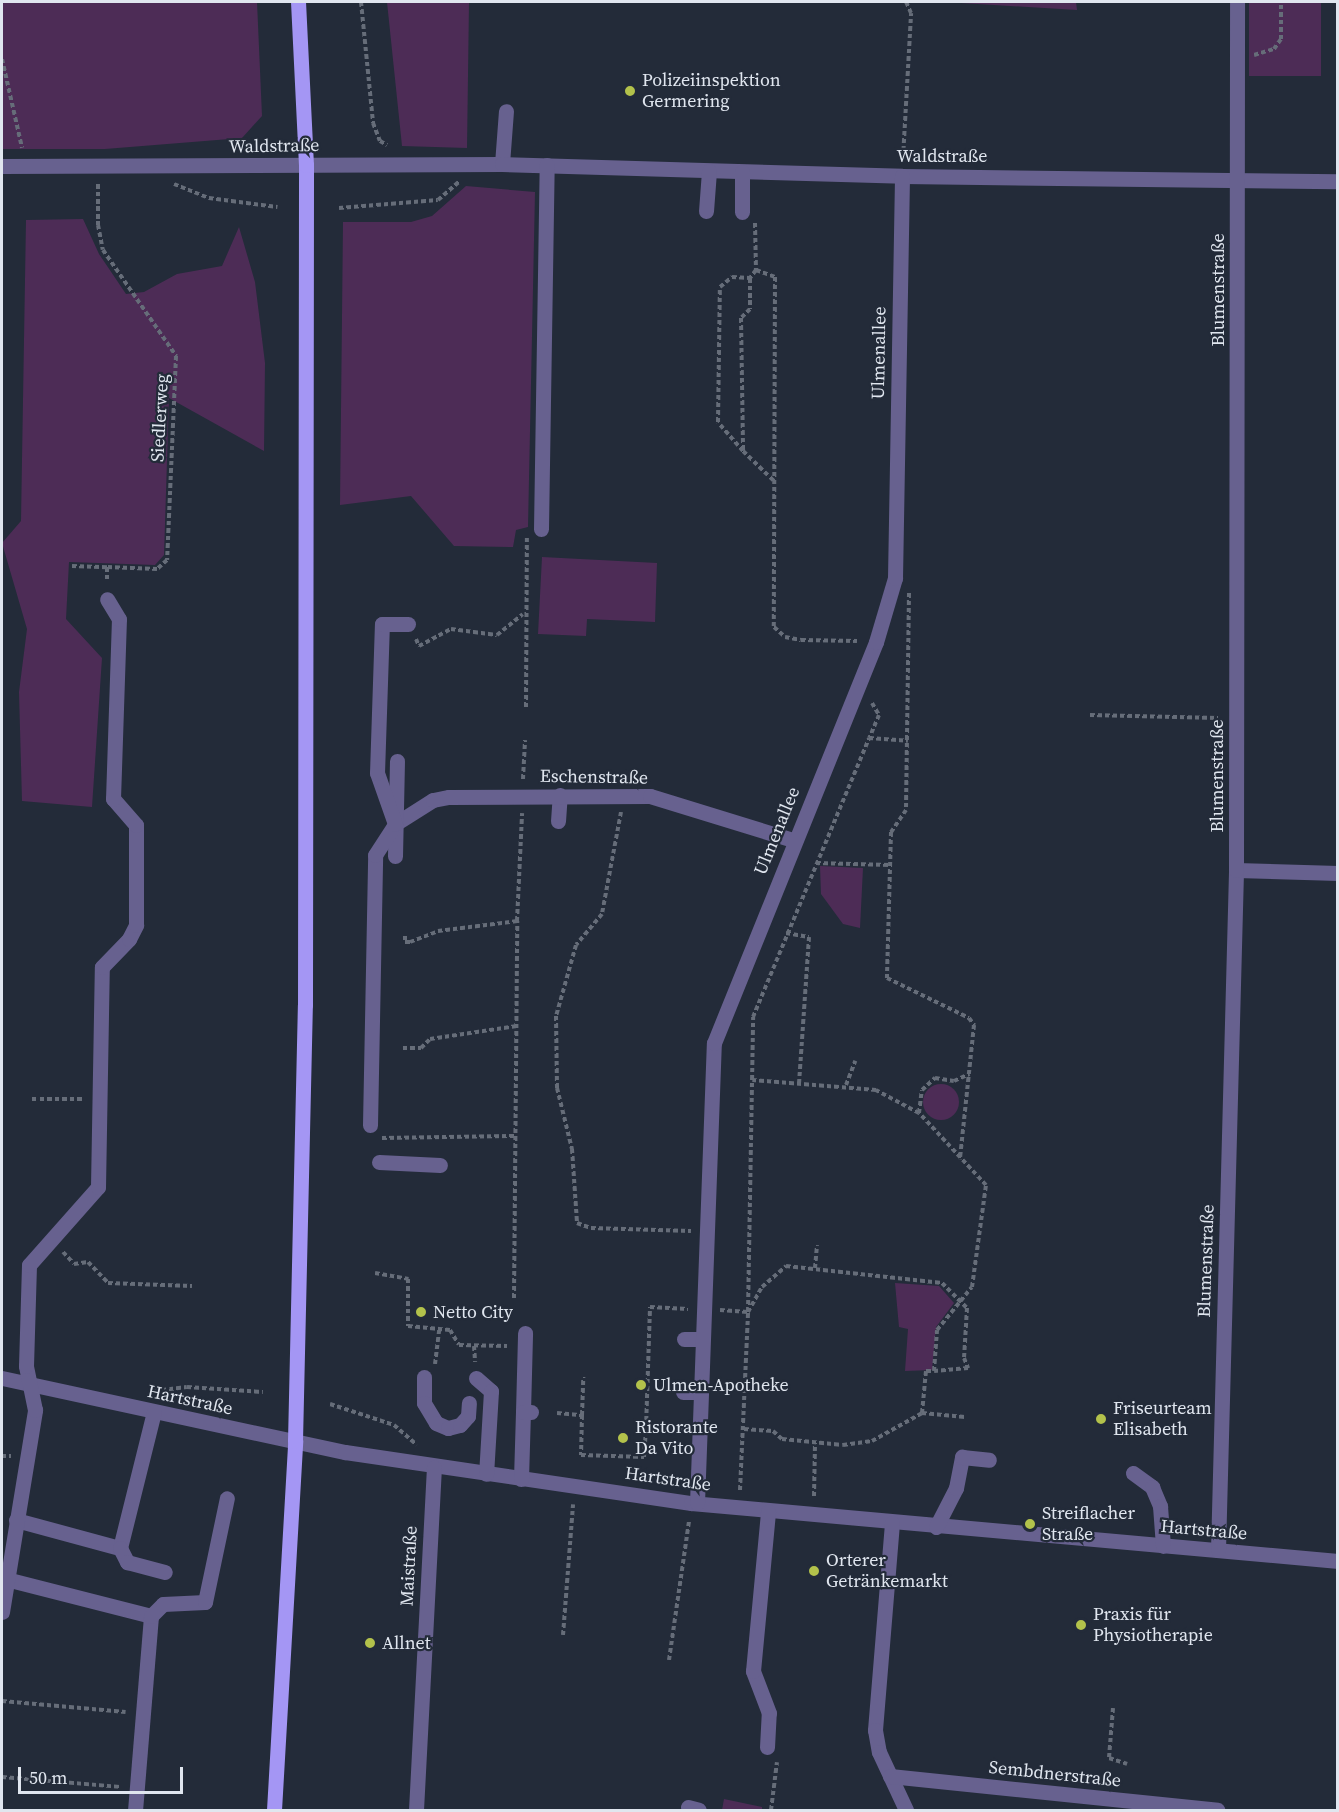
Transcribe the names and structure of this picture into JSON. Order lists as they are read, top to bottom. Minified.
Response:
{"streets":{"street":["Waldstraße","Blumenstraße","Ulmenallee","Eschenstraße","Hartstraße","Maistraße","Sembdnerstraße"],"path":["Siedlerweg"]},"crossings":[["Waldstraße","Blumenstraße"],["Waldstraße","Ulmenallee"],["Waldstraße","Siedlerweg"],["Blumenstraße","Hartstraße"],["Ulmenallee","Eschenstraße"],["Ulmenallee","Hartstraße"],["Hartstraße","Maistraße"]],"places":["Polizeiinspektion Germering","Netto City","Ulmen-Apotheke","Friseurteam Elisabeth","Ristorante Da Vito","Streiflacher Straße","Orterer Getränkemarkt","Praxis für Physiotherapie","Allnet"],"scale_bar":"50 m"}
